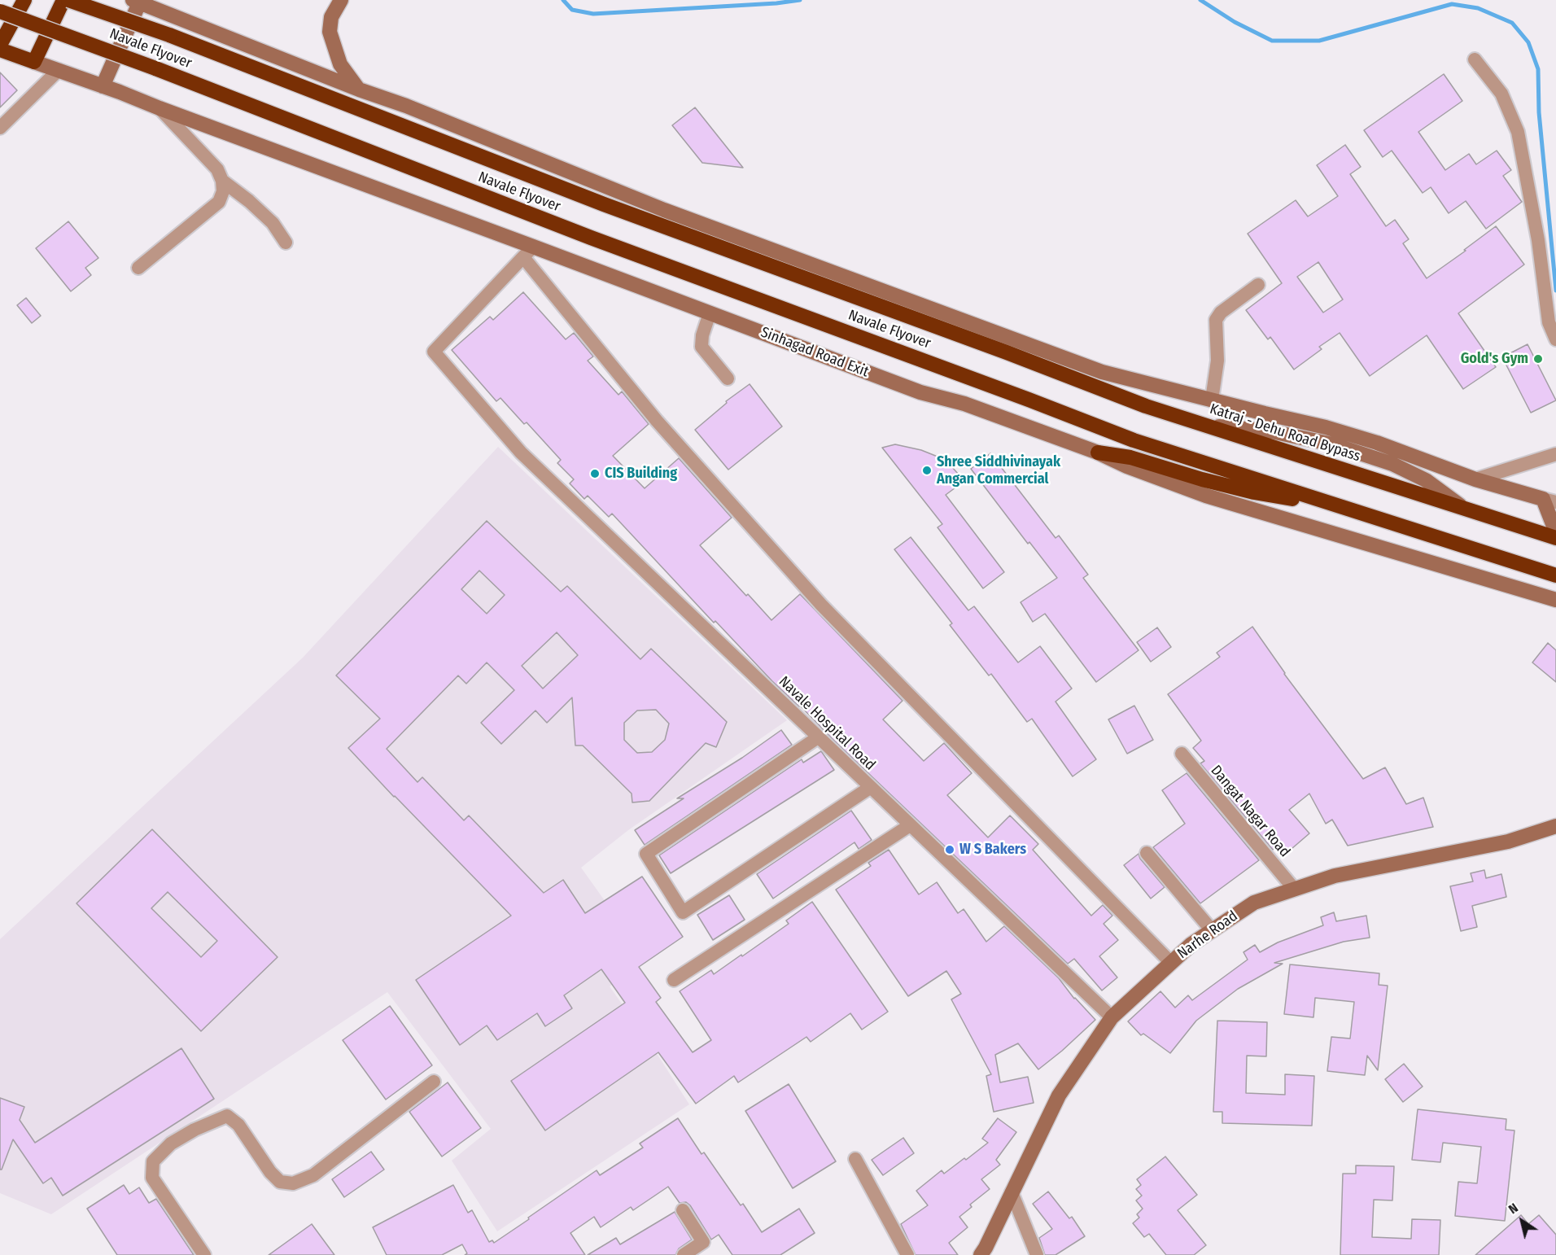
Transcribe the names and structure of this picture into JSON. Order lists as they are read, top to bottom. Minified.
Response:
{"streets":{"highway":["Navale Flyover","Katraj - Dehu Road Bypass"],"street":["Sinhagad Road Exit","Navale Hospital Road","Dangat Nagar Road","Narhe Road"]},"crossings":[["Navale Flyover","Katraj - Dehu Road Bypass"],["Sinhagad Road Exit","Navale Hospital Road"],["Navale Hospital Road","Narhe Road"],["Dangat Nagar Road","Narhe Road"]],"places":["Gold's Gym","Shree Siddhivinayak Angan Commercial","CIS Building","W S Bakers"],"north":"top left"}
